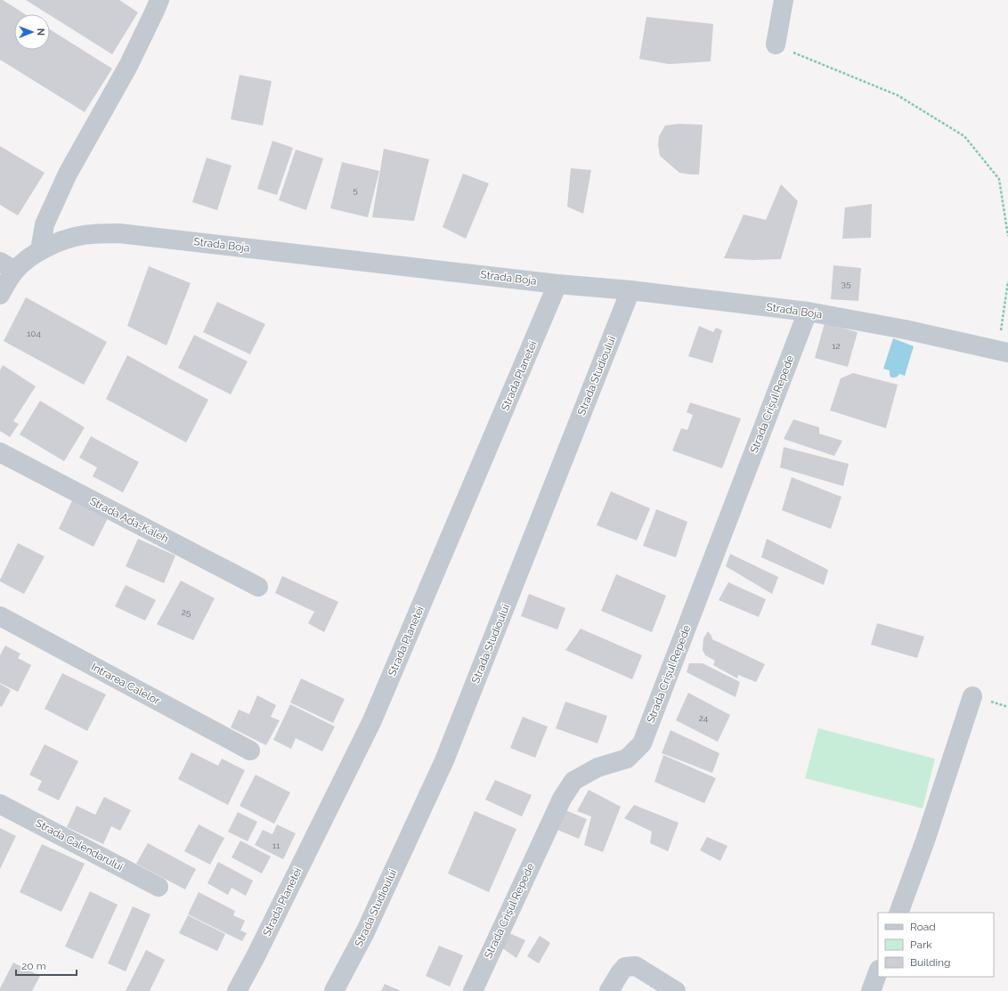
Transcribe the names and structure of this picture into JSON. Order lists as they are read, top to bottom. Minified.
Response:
{"streets":{"street":["Strada Boja","Strada Planetei","Strada Studioului","Strada Crișul Repede","Strada Ada-Kaleh","Intrarea Calelor","Strada Calendarului"]},"crossings":[["Strada Boja","Strada Planetei"],["Strada Boja","Strada Studioului"],["Strada Boja","Strada Crișul Repede"]],"house_numbers":["5","35","104","12","25","24","11"],"legend":["Road","Park","Building"],"scale_bar":"20 m","north":"right"}
